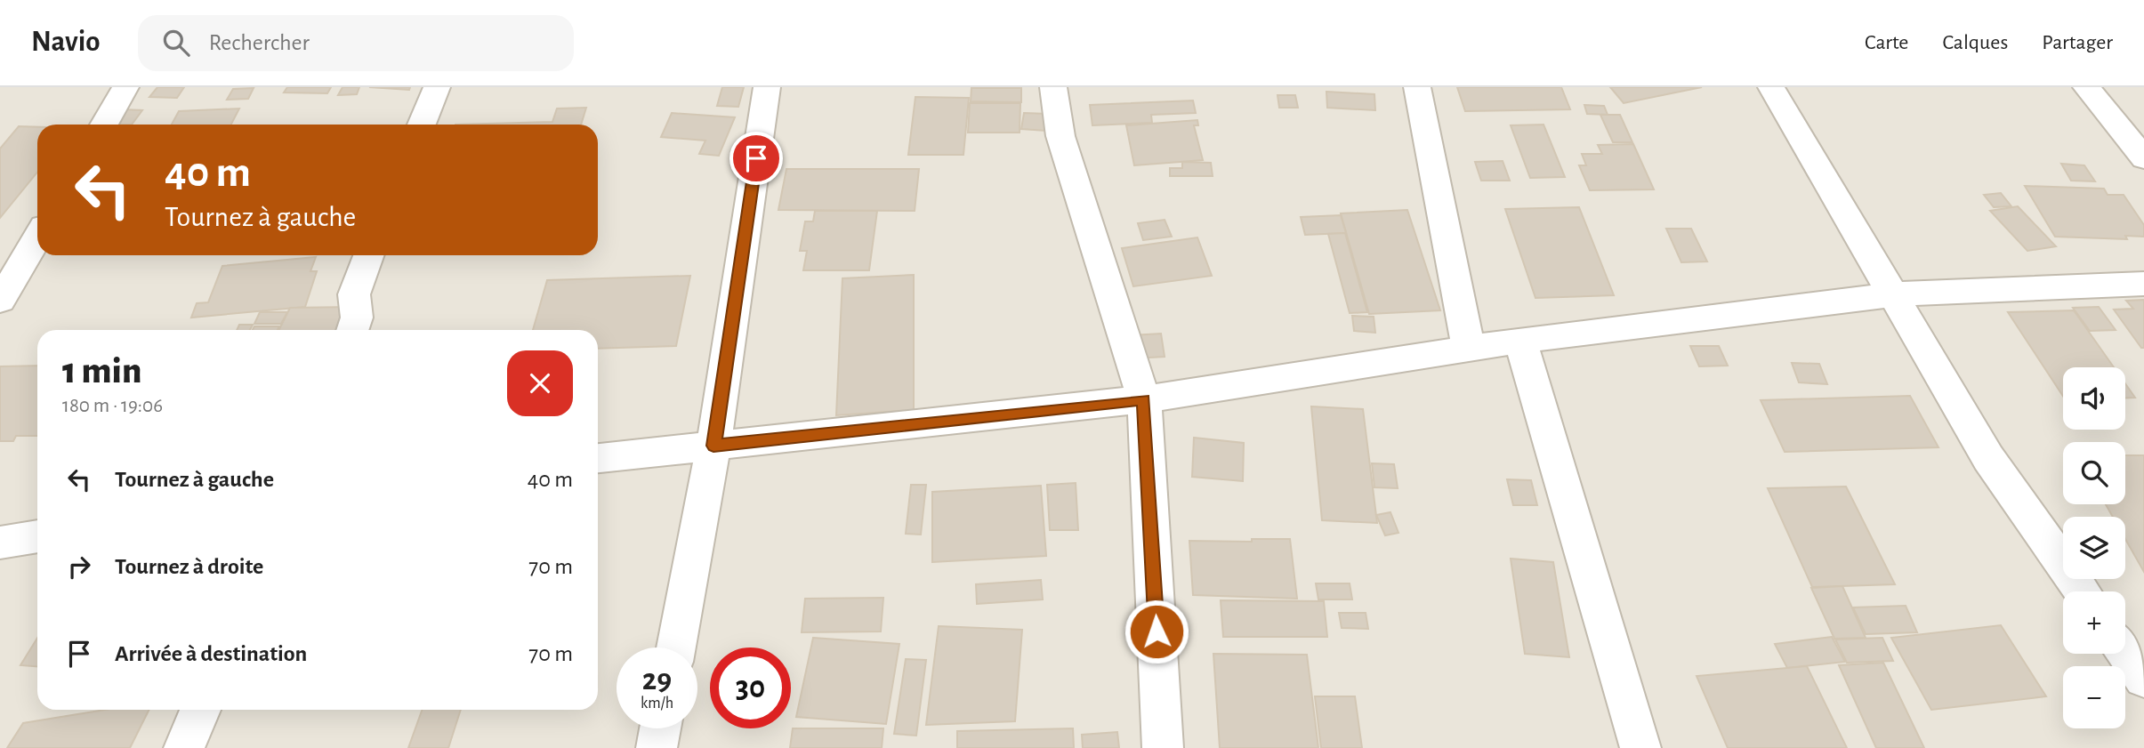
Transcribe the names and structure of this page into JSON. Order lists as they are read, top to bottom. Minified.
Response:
{"page":{"header":"Navio","search":"Rechercher","nav":["Carte","Calques","Partager"],"turn":["40 m","Tournez à gauche"],"heading":["1 min","180 m · 19:06"],"map_buttons":["+","−"],"list":[{"name":"Tournez à gauche","value":"40 m"},{"name":"Tournez à droite","value":"70 m"},{"name":"Arrivée à destination","value":"70 m"}],"speed":"29 km/h","limit":"30"}}
